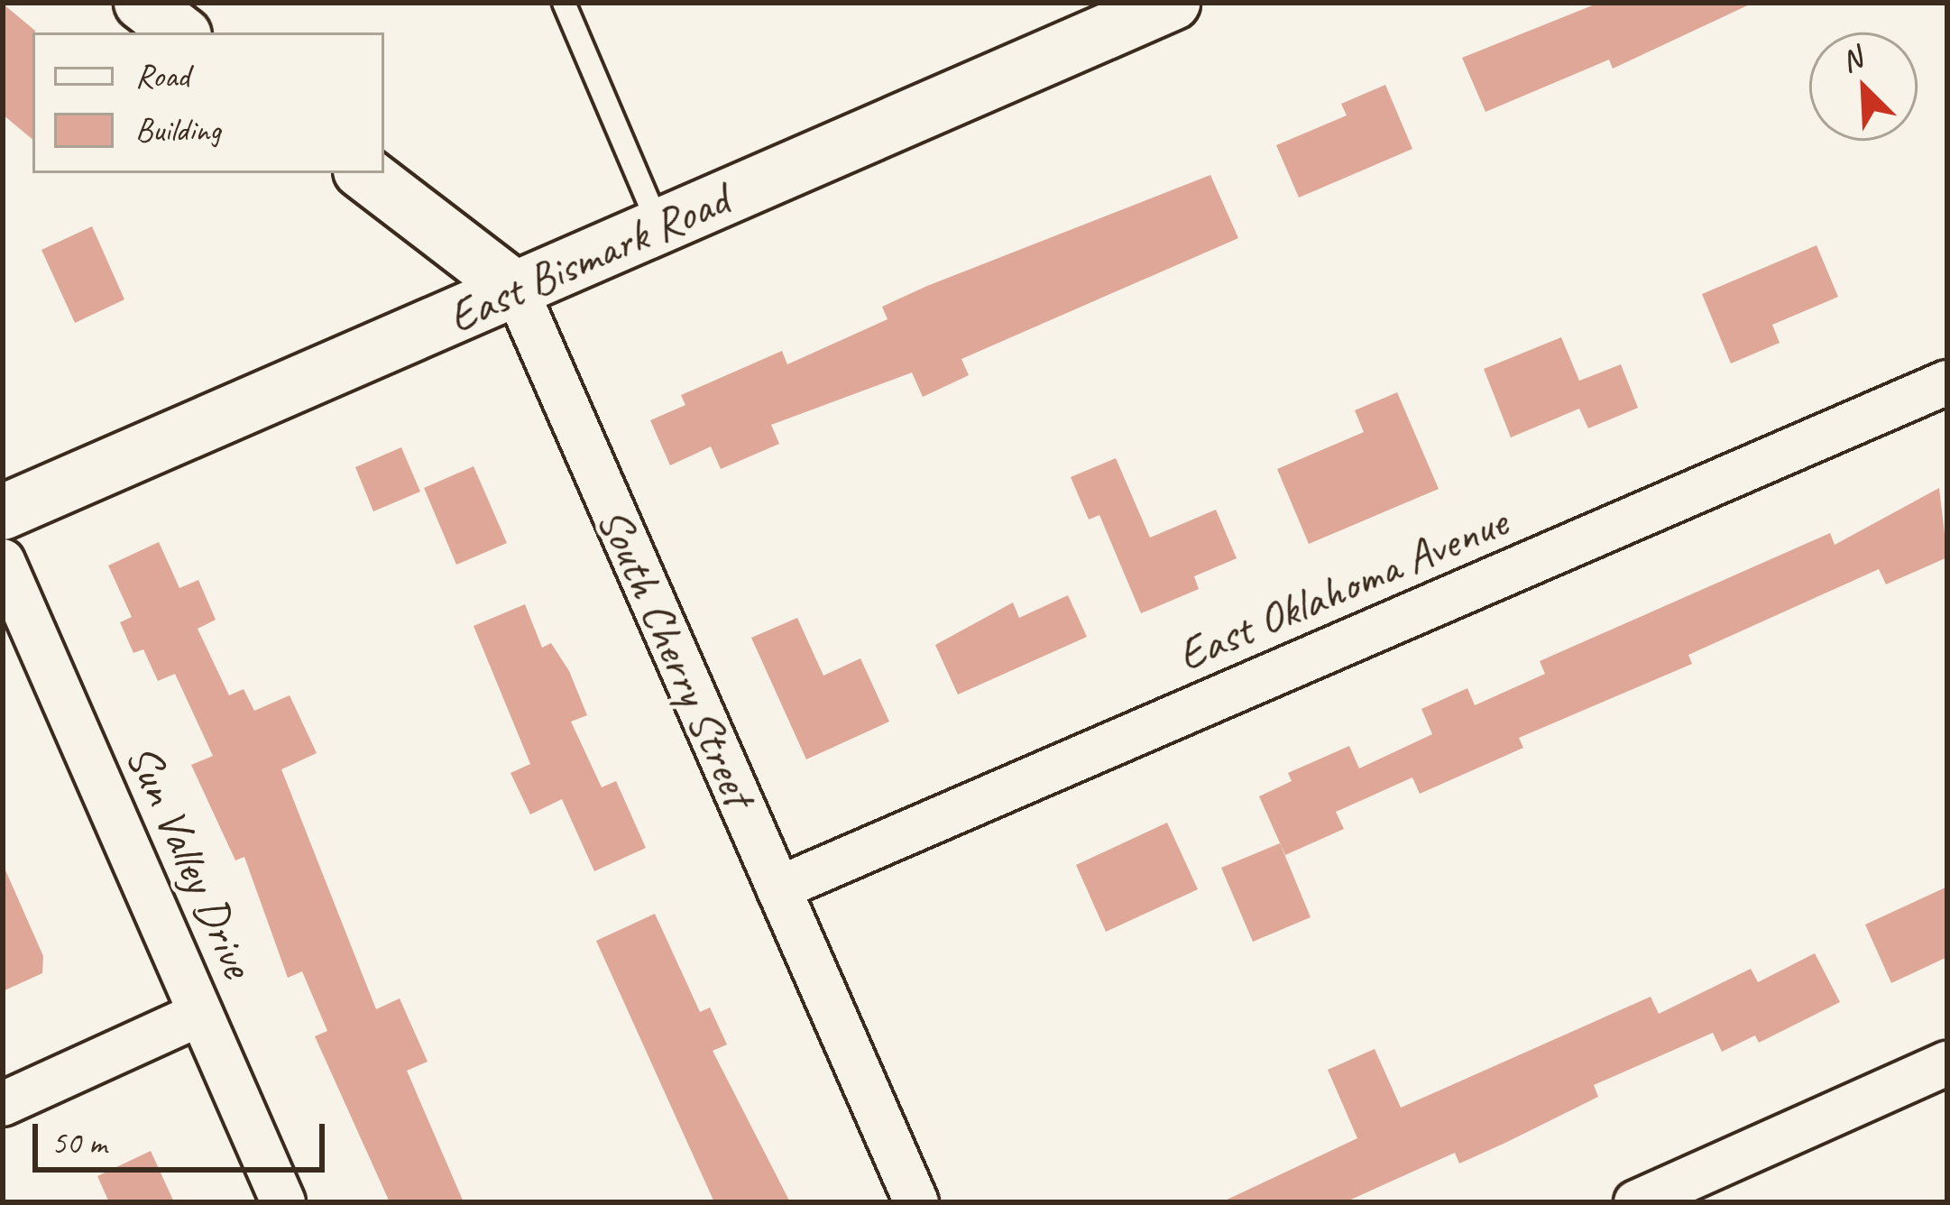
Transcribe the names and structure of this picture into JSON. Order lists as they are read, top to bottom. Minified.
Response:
{"streets":{"street":["East Bismark Road","East Oklahoma Avenue","South Cherry Street","Sun Valley Drive"]},"crossings":[["East Bismark Road","South Cherry Street"],["East Oklahoma Avenue","South Cherry Street"]],"legend":["Road","Building"],"scale_bar":"50 m","north":"top left"}
